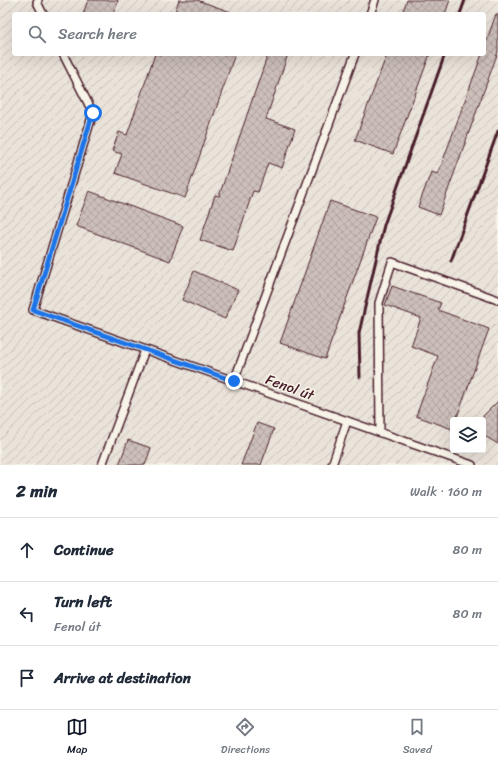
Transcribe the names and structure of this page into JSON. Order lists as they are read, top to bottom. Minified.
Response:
{"streets":{"lane":["Fenol út"]},"page":{"search":"Search here","heading":["2 min","Walk · 160 m"],"list":[["Continue","80 m"],["Turn left","Fenol út","80 m"],"Arrive at destination"],"nav":["Map","Directions","Saved"]}}
